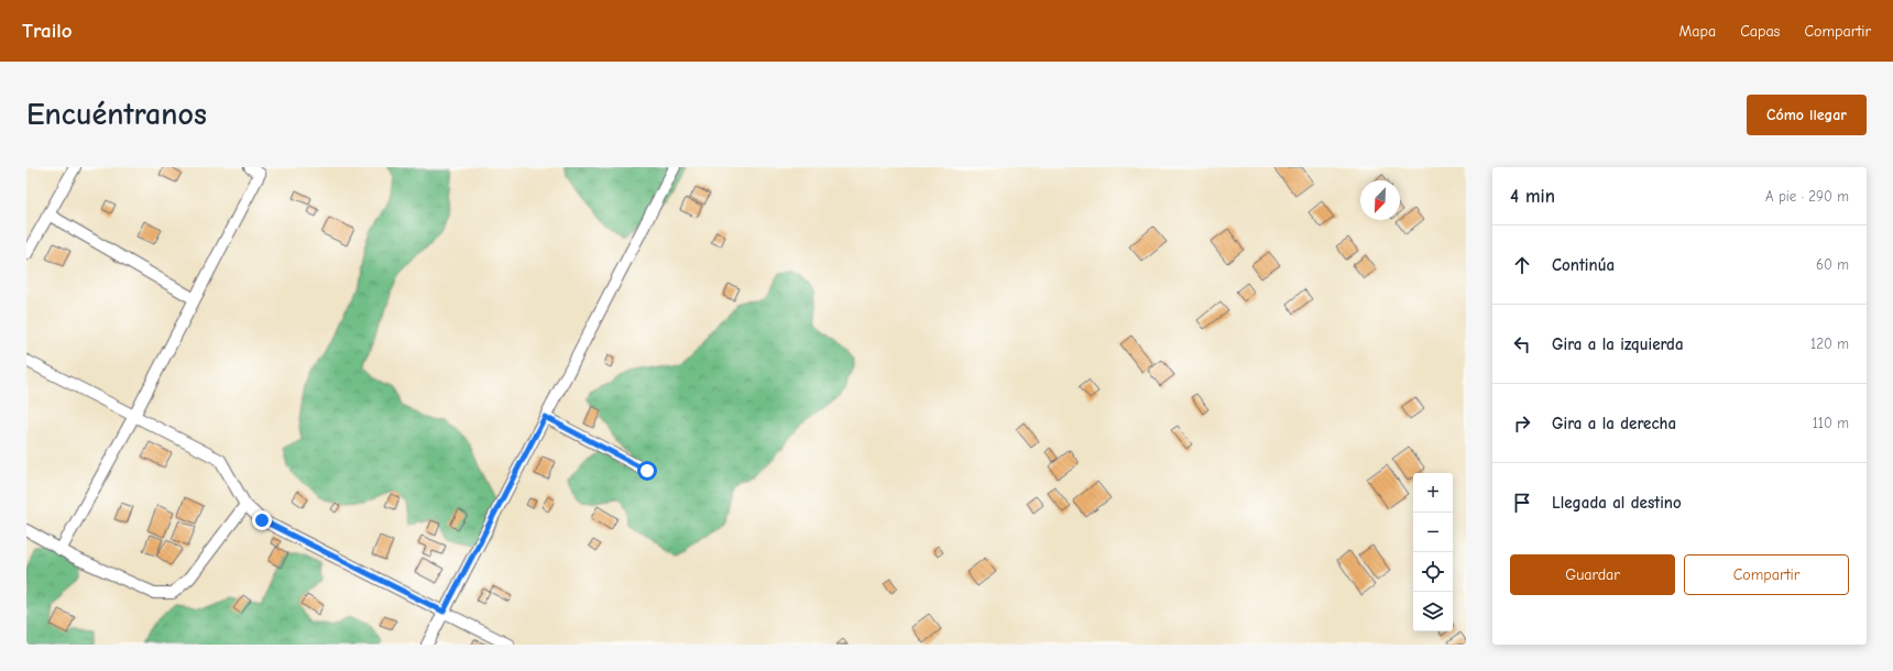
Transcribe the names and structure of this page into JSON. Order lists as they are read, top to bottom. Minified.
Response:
{"north":"bottom left","page":{"header":"Trailo","nav":["Mapa","Capas","Compartir"],"buttons":["Cómo llegar",["Guardar","Compartir"]],"title":"Encuéntranos","heading":["4 min","A pie · 290 m"],"list":[["Continúa","60 m"],["Gira a la izquierda","120 m"],["Gira a la derecha","110 m"],"Llegada al destino"],"map_buttons":["+","−"]}}
